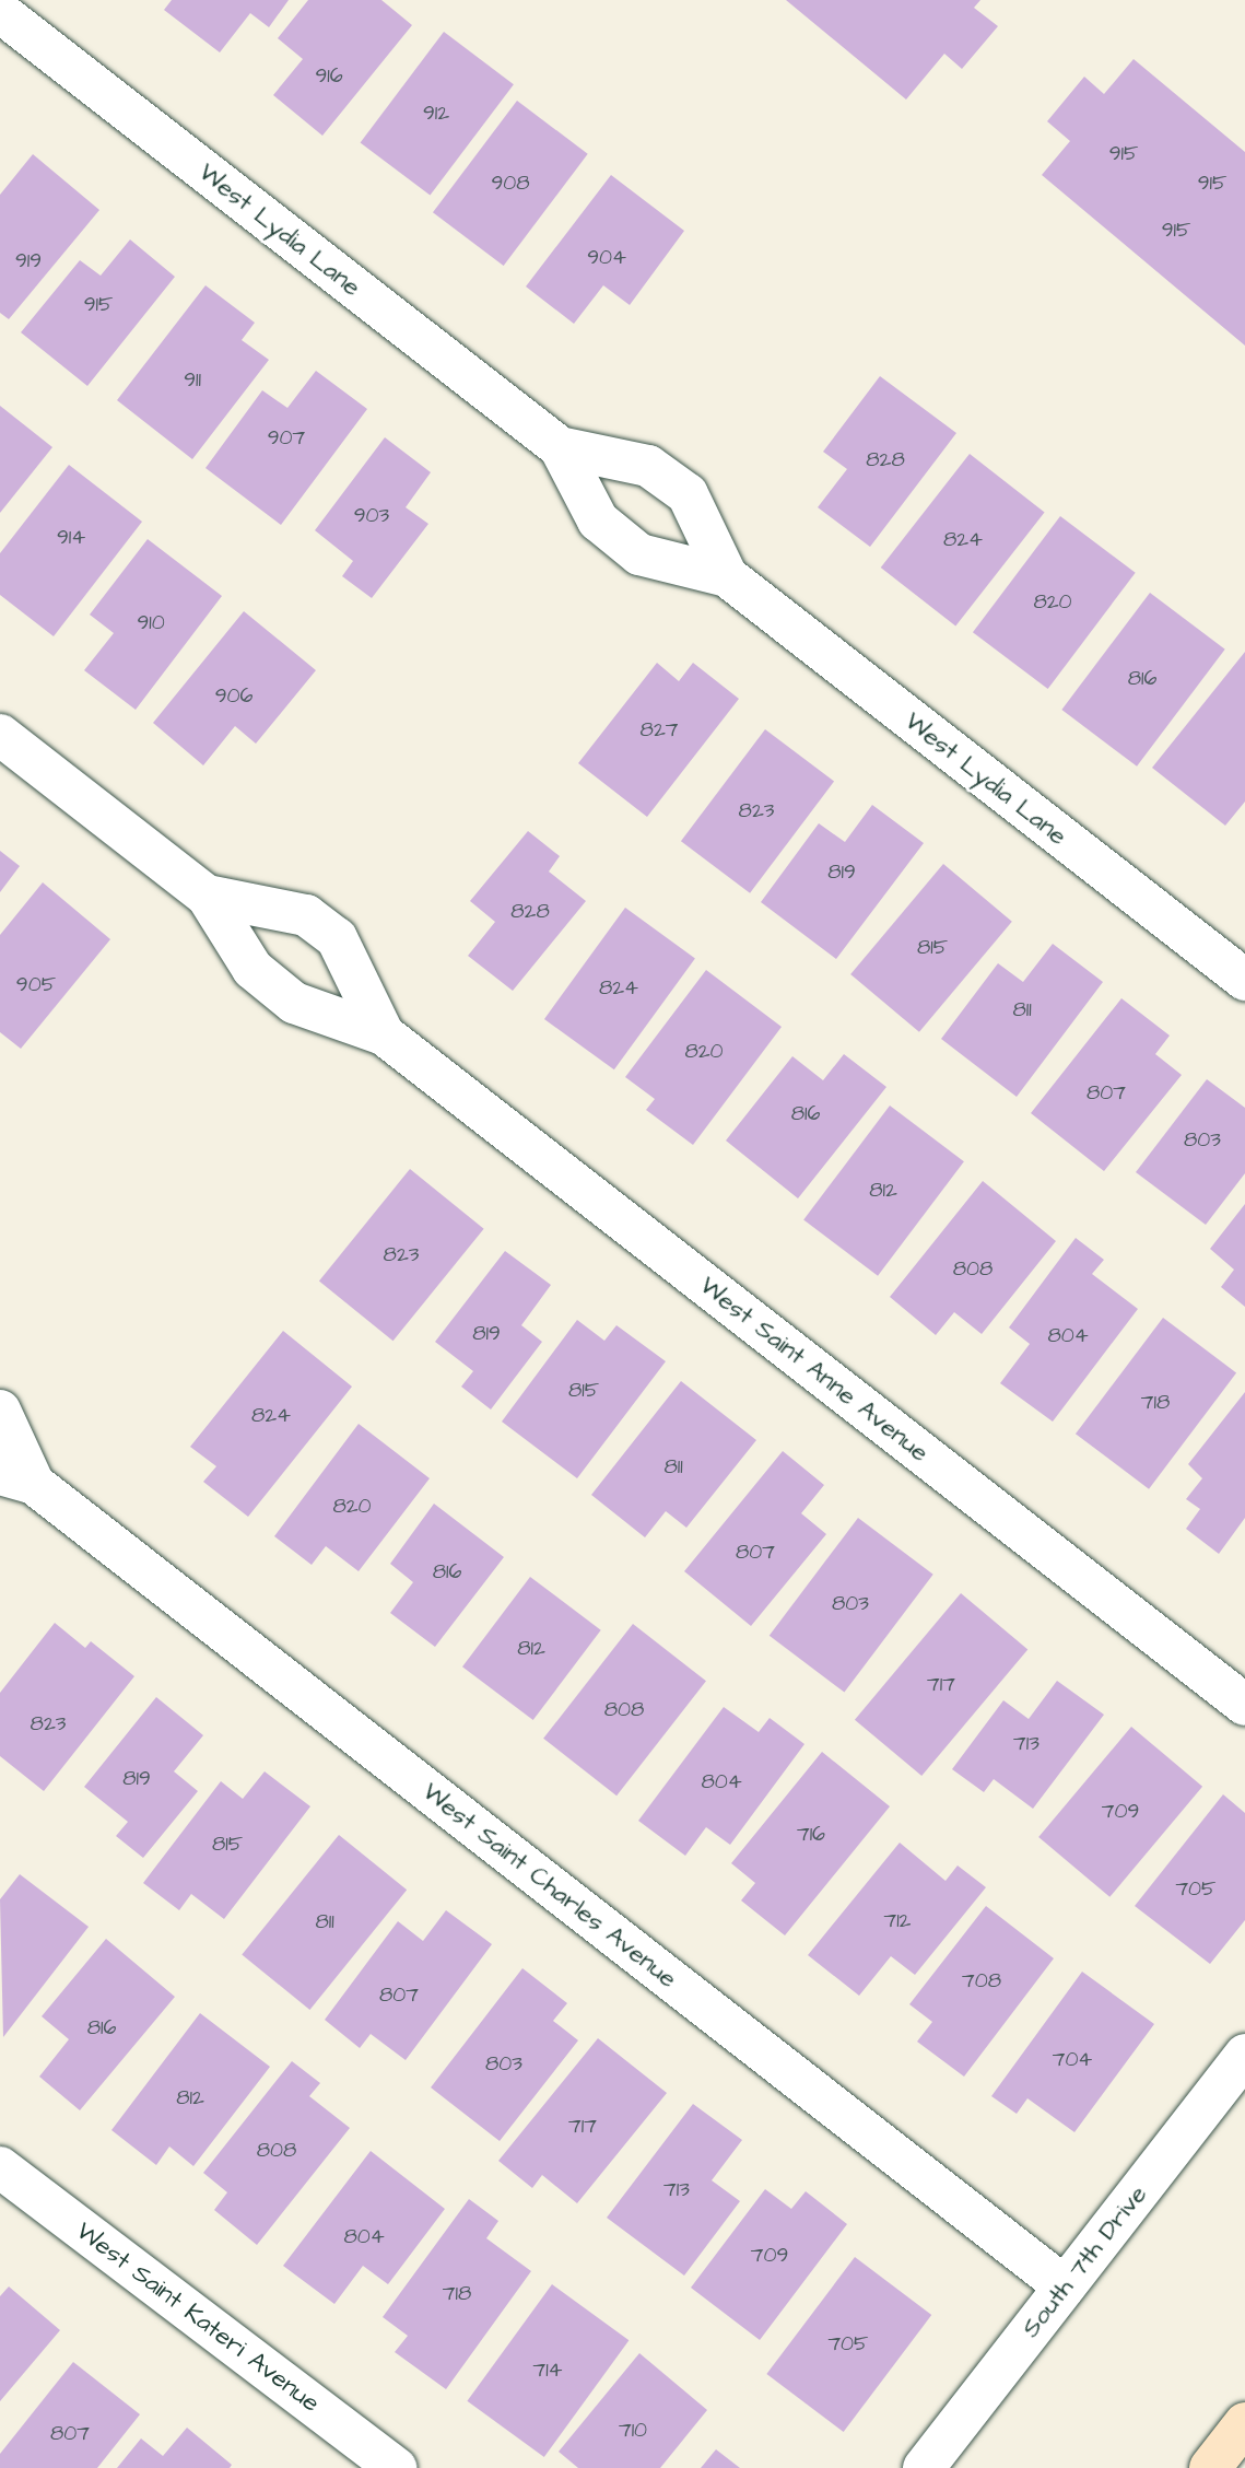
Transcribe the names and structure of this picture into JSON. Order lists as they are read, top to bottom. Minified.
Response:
{"streets":{"street":["West Lydia Lane","West Saint Anne Avenue","West Saint Charles Avenue","South 7th Drive","West Saint Kateri Avenue"]},"crossings":[["West Saint Charles Avenue","South 7th Drive"]],"house_numbers":["916","912","915","908","915","915","904","919","915","911","907","828","903","914","824","820","910","816","906","827","823","819","828","815","905","824","811","820","807","816","803","812","823","808","819","804","815","718","824","811","820","807","816","803","812","717","808","823","713","819","804","709","716","815","705","712","811","708","807","816","704","803","812","717","808","713","804","709","718","705","714","710","807"]}
